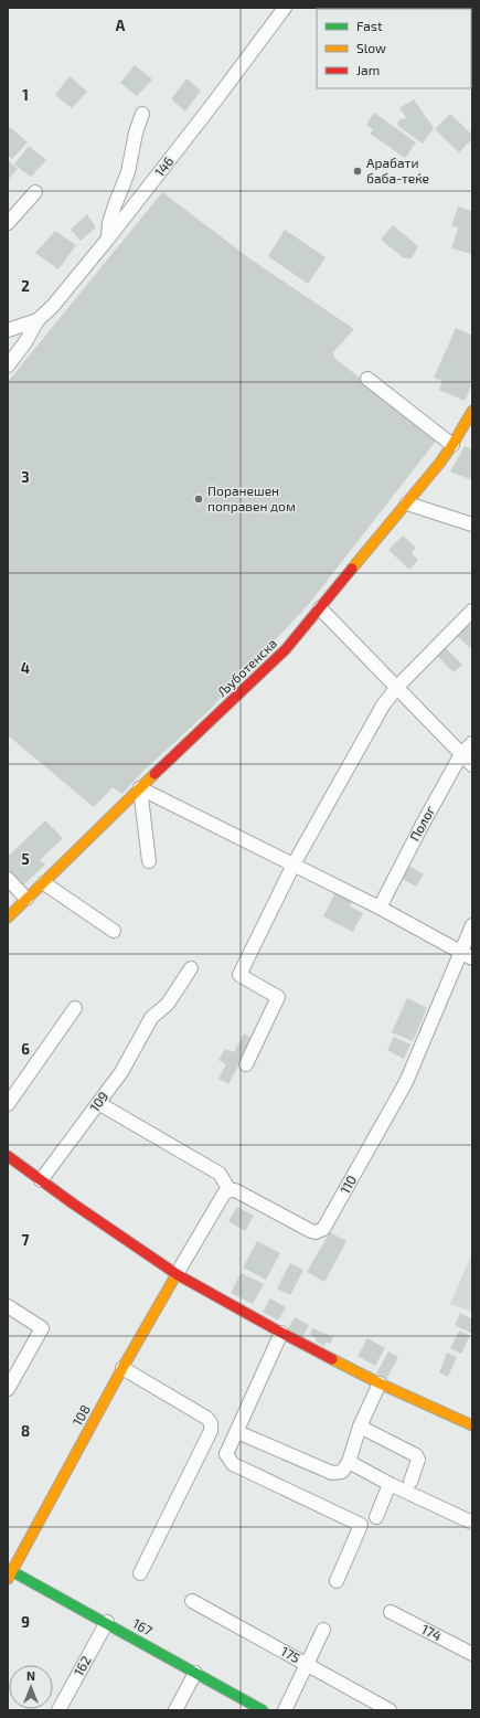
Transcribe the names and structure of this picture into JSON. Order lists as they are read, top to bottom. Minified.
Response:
{"streets":{"street":["146","Љуботенска","Полог","109","110","108","167","174","175","162"]},"crossings":[["108","167"],["167","162"]],"places":["Арабати баба-теќе","Поранешен поправен дом"],"legend":["Fast","Slow","Jam"],"north":"top","grid":{"columns":["A"],"rows":["1","2","3","4","5","6","7","8","9"]}}
